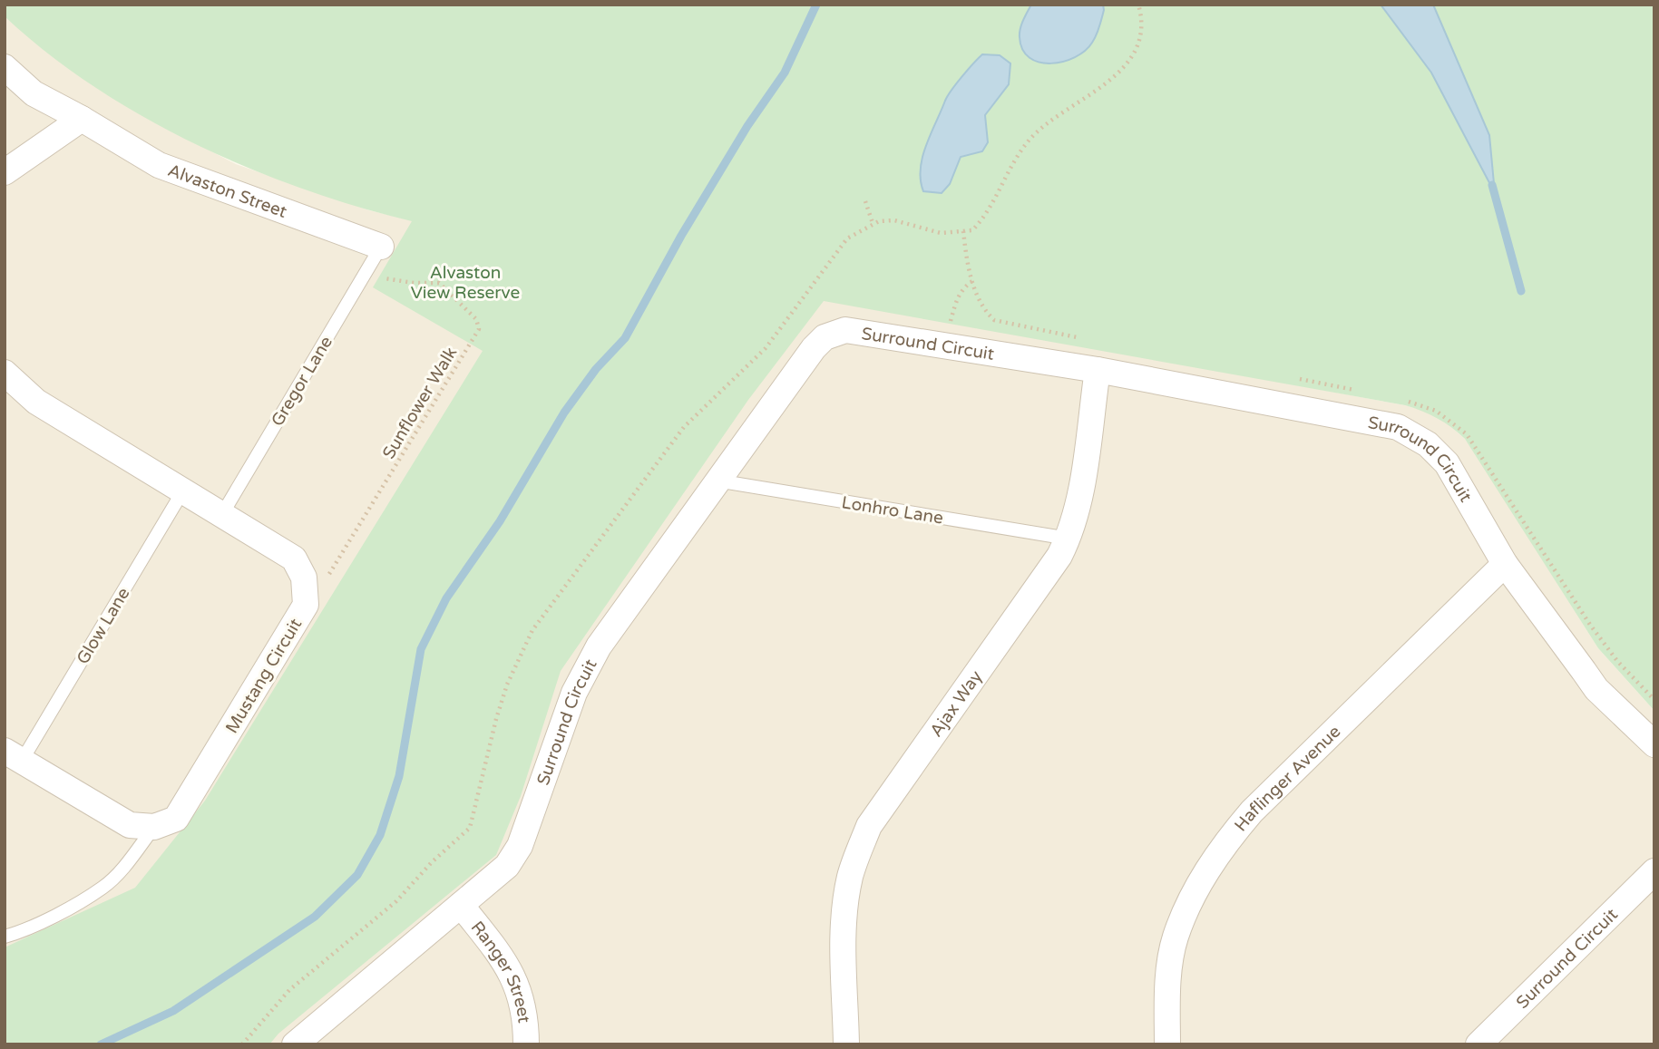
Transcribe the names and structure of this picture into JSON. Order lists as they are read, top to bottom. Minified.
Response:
{"streets":{"street":["Alvaston Street","Surround Circuit","Mustang Circuit","Ajax Way","Haflinger Avenue","Ranger Street"],"lane":["Gregor Lane","Lonhro Lane","Glow Lane"],"path":["Sunflower Walk"]},"crossings":[["Alvaston Street","Gregor Lane"],["Surround Circuit","Lonhro Lane"],["Surround Circuit","Ajax Way"],["Surround Circuit","Haflinger Avenue"],["Surround Circuit","Ranger Street"],["Gregor Lane","Sunflower Walk"],["Gregor Lane","Mustang Circuit"],["Sunflower Walk","Mustang Circuit"],["Lonhro Lane","Ajax Way"],["Glow Lane","Mustang Circuit"]],"parks":["Alvaston View Reserve"]}
